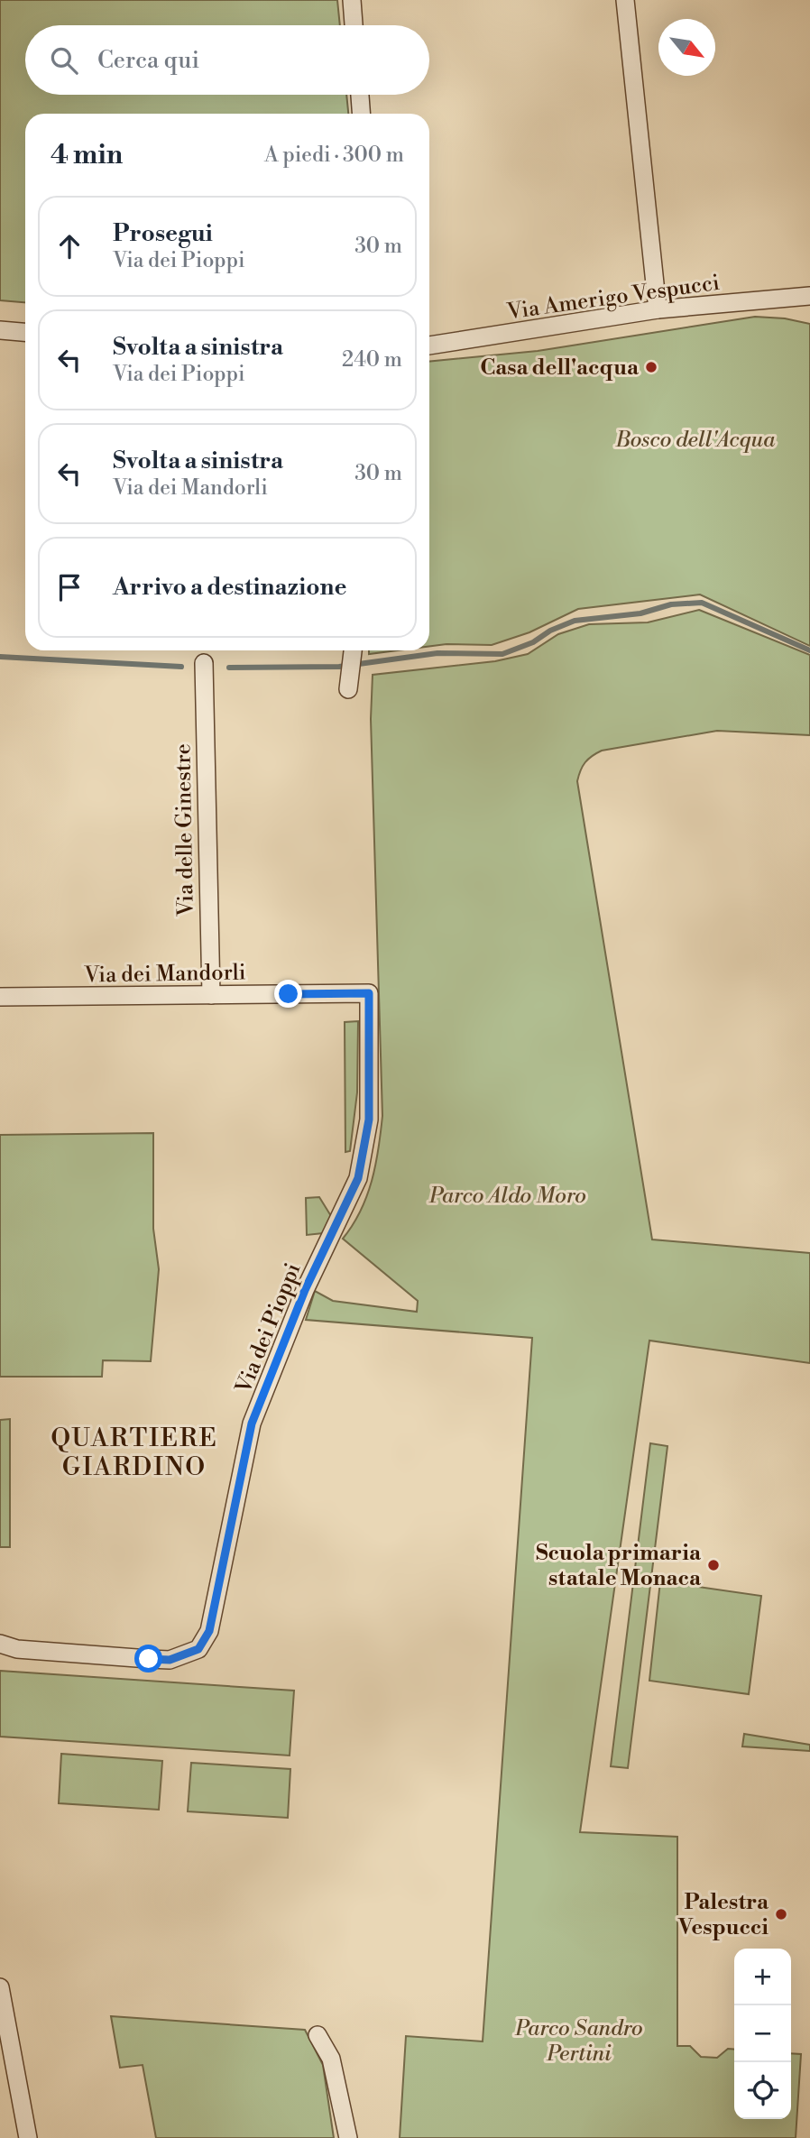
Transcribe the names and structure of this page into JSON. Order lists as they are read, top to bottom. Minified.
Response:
{"streets":{"street":["Via Amerigo Vespucci","Via delle Ginestre","Via dei Mandorli","Via dei Pioppi"]},"crossings":[["Via delle Ginestre","Via dei Mandorli"],["Via dei Mandorli","Via dei Pioppi"]],"districts":["QUARTIERE GIARDINO"],"parks":["Bosco dell'Acqua","Parco Aldo Moro","Parco Sandro Pertini"],"places":["Casa dell'acqua","Scuola primaria statale Monaca","Palestra Vespucci"],"north":"bottom right","page":{"search":"Cerca qui","heading":["4 min","A piedi · 300 m"],"list":[["Prosegui","Via dei Pioppi","30 m"],["Svolta a sinistra","Via dei Pioppi","240 m"],["Svolta a sinistra","Via dei Mandorli","30 m"],"Arrivo a destinazione"],"map_buttons":["+","−"]}}
